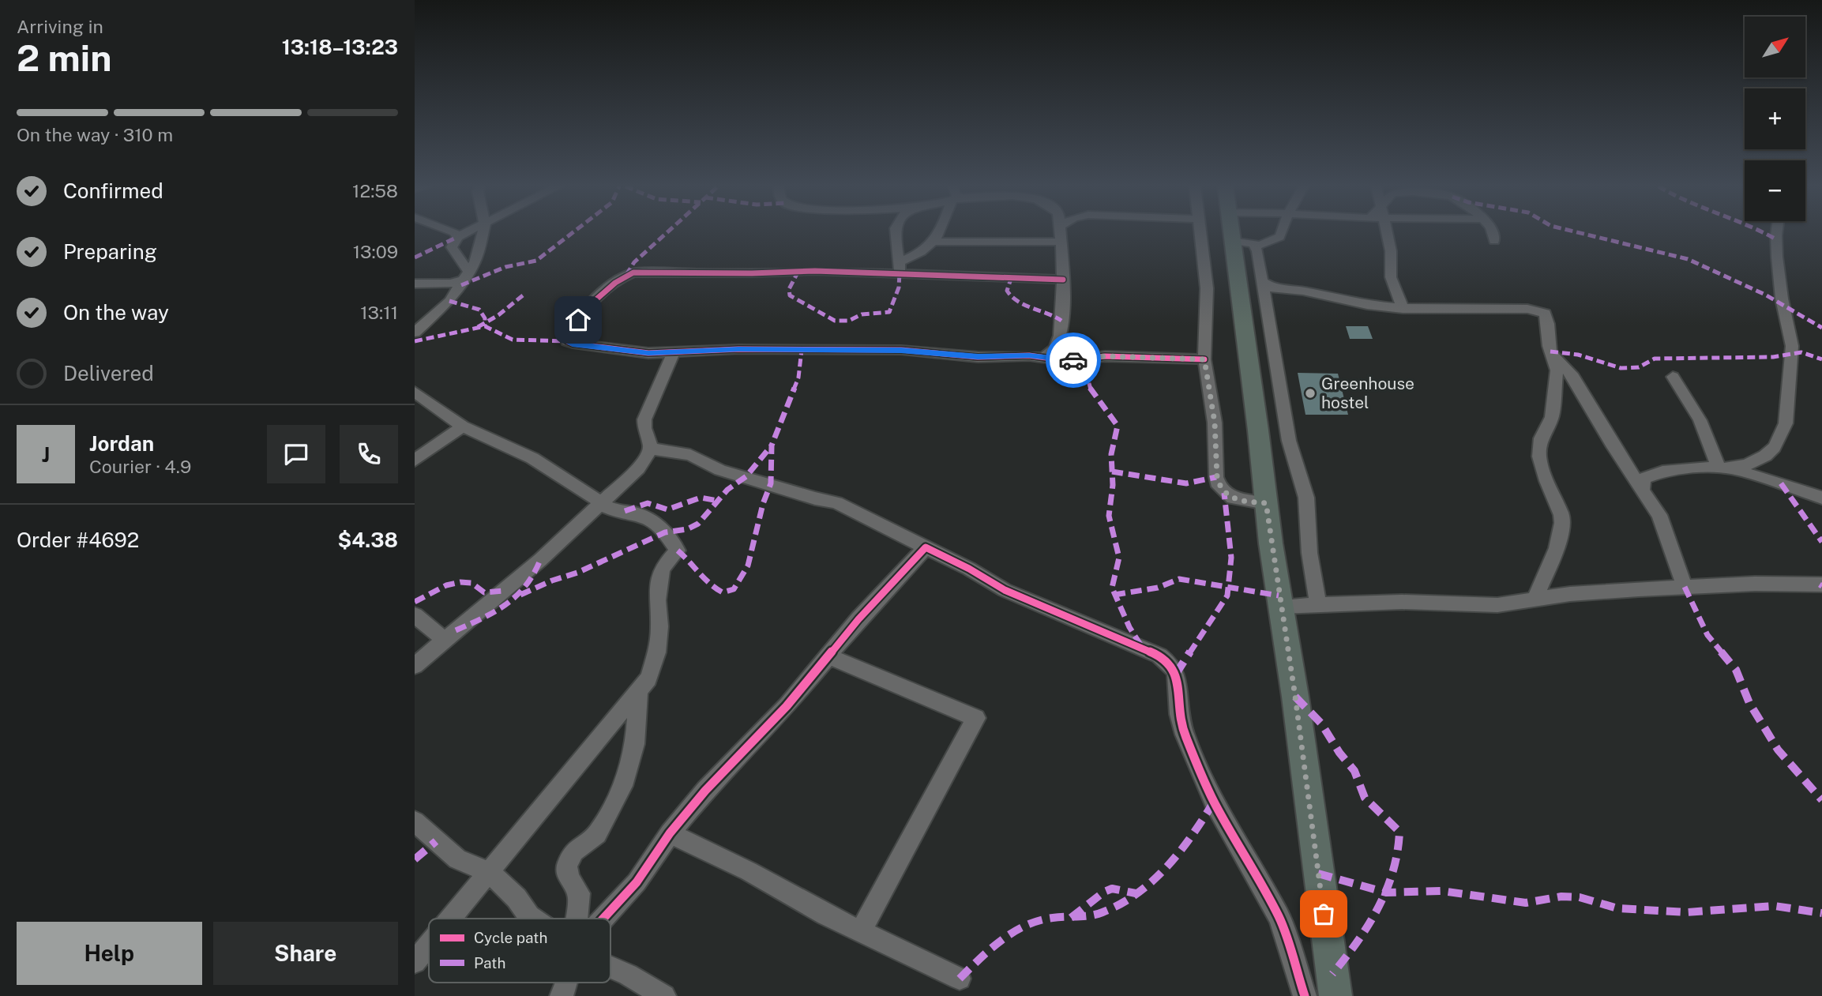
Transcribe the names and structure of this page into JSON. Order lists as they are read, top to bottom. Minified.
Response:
{"places":["Greenhouse hostel"],"legend":["Cycle path","Path"],"north":"top right","page":{"heading":["2 min","Arriving in","13:18–13:23"],"panel":["Jordan","Courier · 4.9","Order #4692","$4.38"],"map_buttons":["+","−"],"bar":"On the way · 310 m","list":[["Confirmed","12:58"],["Preparing","13:09"],["On the way","13:11"],"Delivered"],"round":"J","buttons":["Help","Share"]}}
